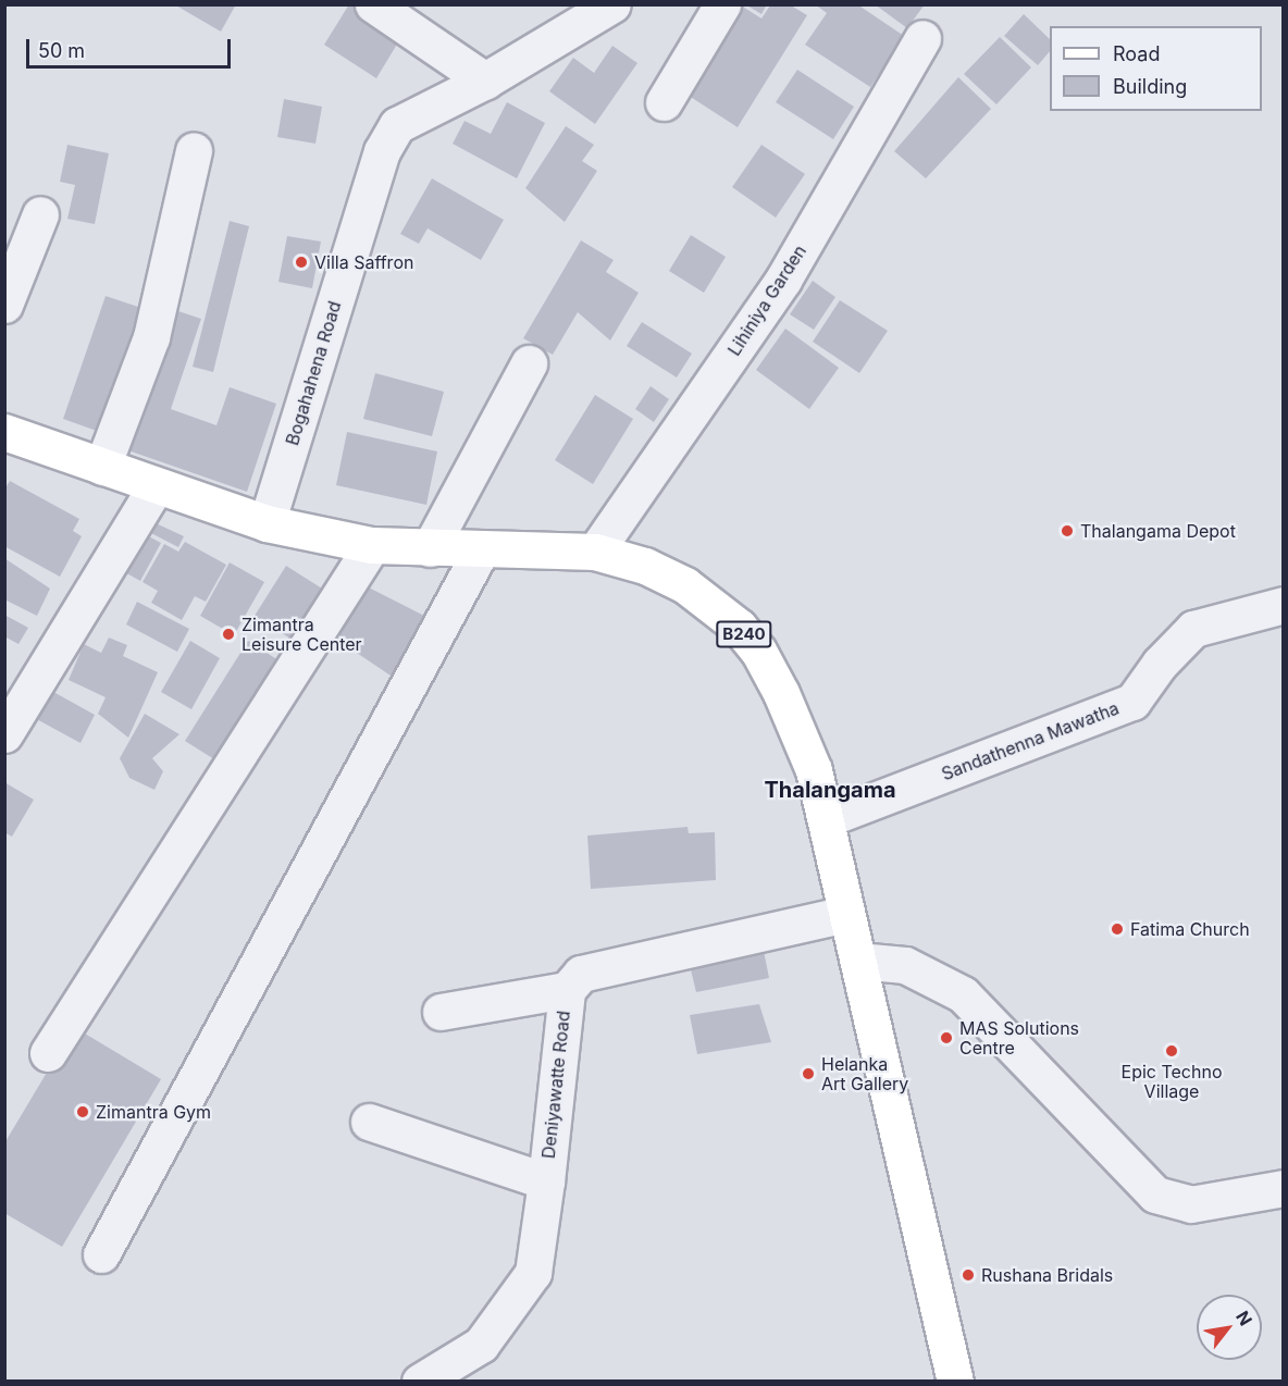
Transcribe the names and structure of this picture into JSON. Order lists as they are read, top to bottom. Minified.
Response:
{"streets":{"main road":["B240"],"street":["Lihiniya Garden","Bogahahena Road","Sandathenna Mawatha","Deniyawatte Road"]},"crossings":[["Lihiniya Garden","B240"],["Bogahahena Road","B240"],["B240","Sandathenna Mawatha"],["B240","Deniyawatte Road"]],"districts":["Thalangama"],"places":["Villa Saffron","Thalangama Depot","Zimantra Leisure Center","Fatima Church","MAS Solutions Centre","Epic Techno Village","Helanka Art Gallery","Zimantra Gym","Rushana Bridals"],"legend":["Road","Building"],"scale_bar":"50 m","north":"top right"}
